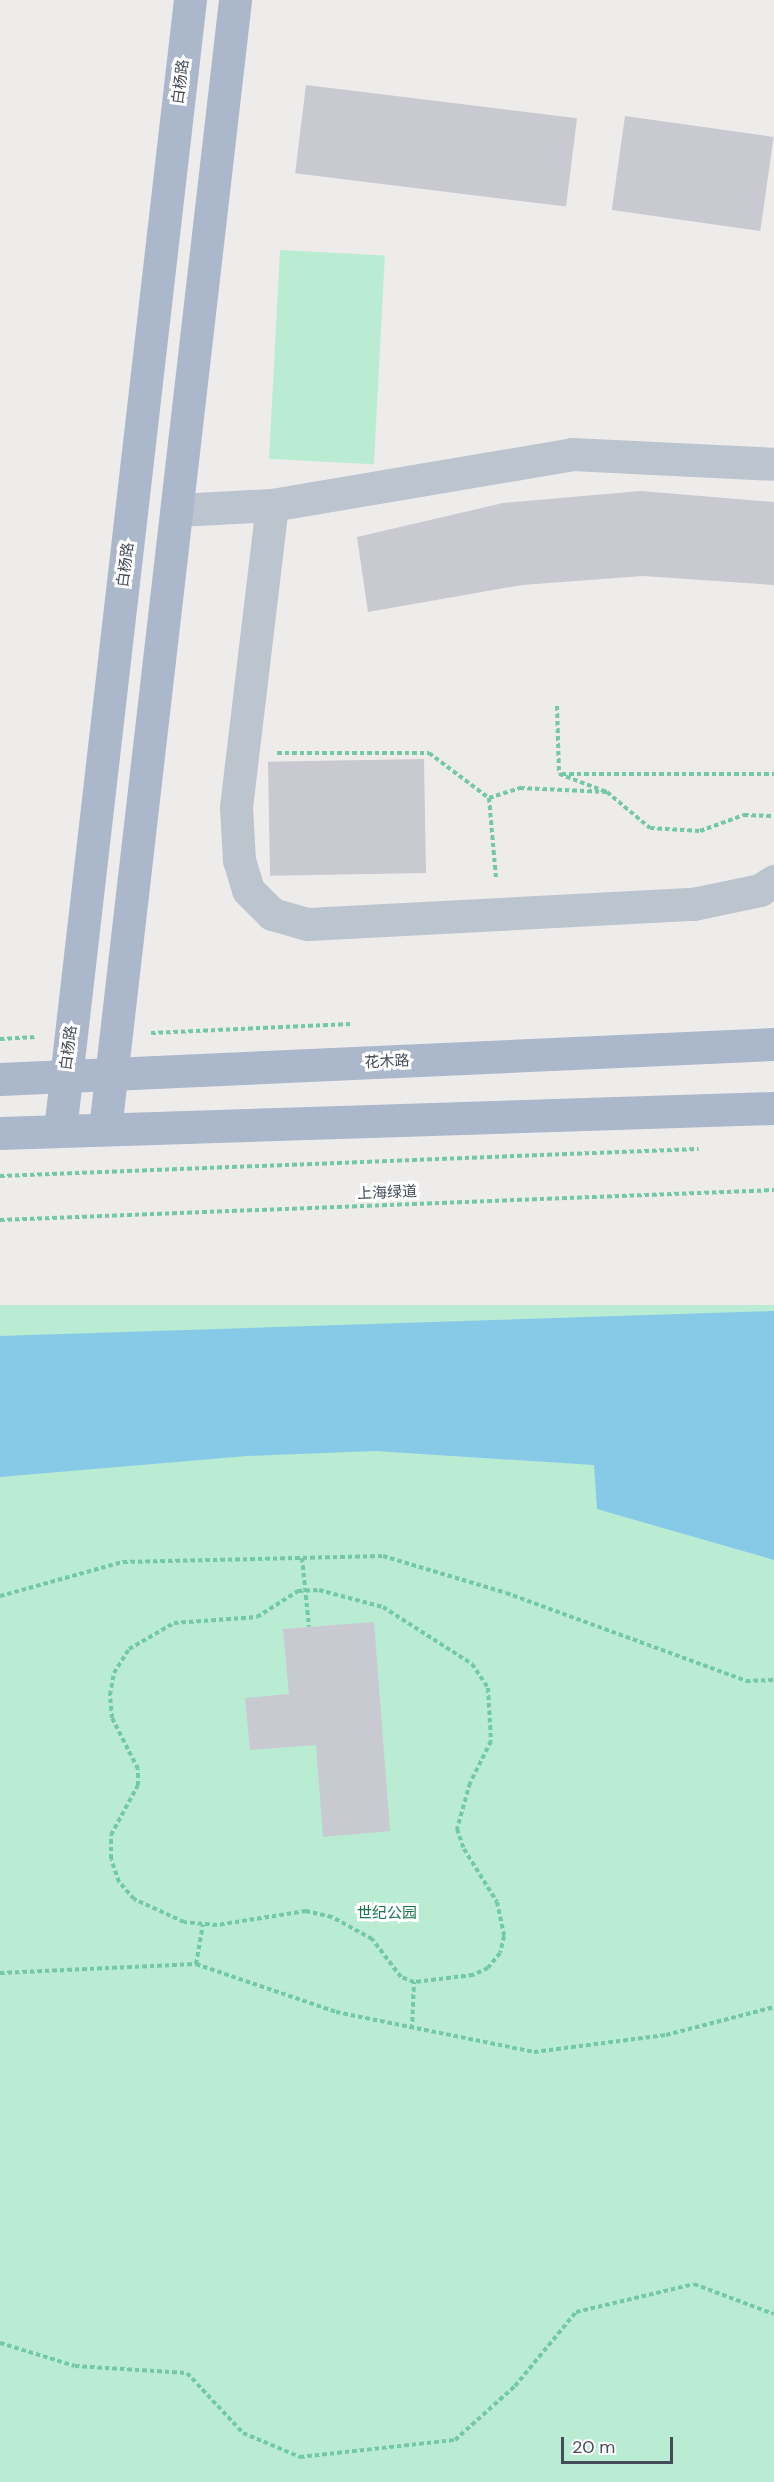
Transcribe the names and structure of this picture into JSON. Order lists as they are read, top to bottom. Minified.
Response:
{"streets":{"main road":["白杨路","花木路"],"path":["上海绿道"]},"crossings":[["白杨路","花木路"]],"parks":["世纪公园"],"scale_bar":"20 m"}
